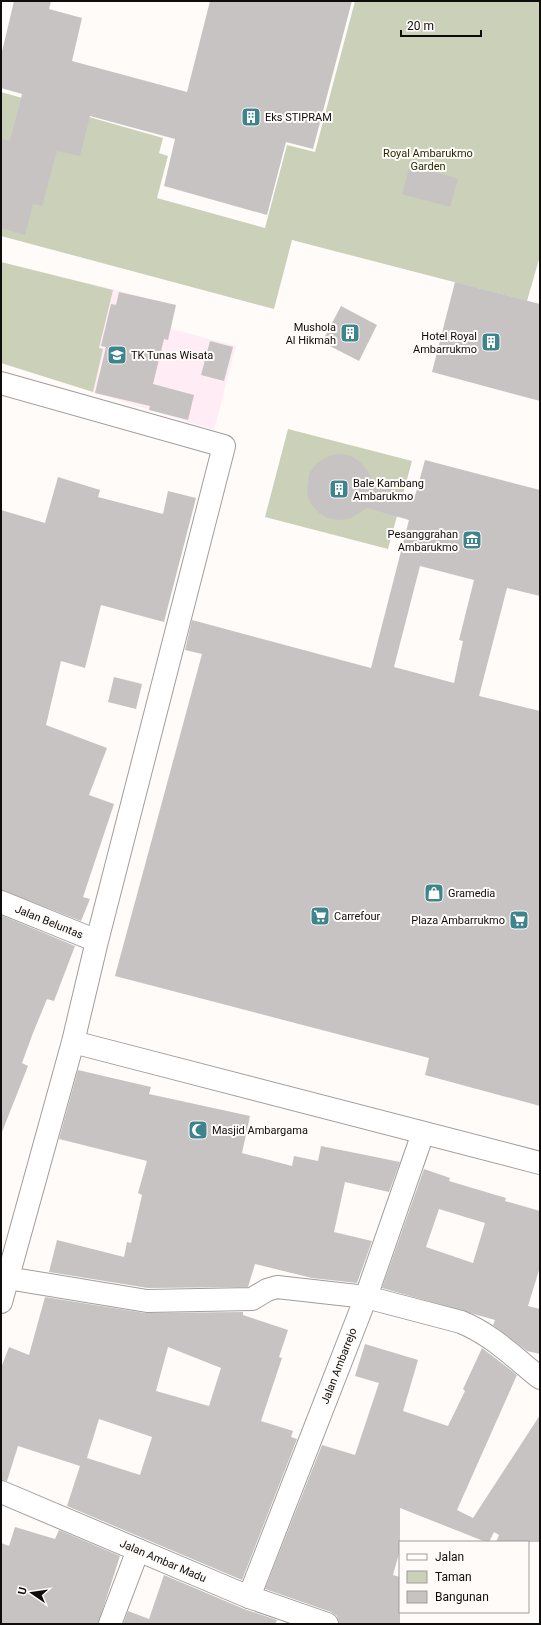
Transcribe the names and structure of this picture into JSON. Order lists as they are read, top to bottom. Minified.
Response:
{"streets":{"street":["Jalan Beluntas","Jalan Ambarrejo","Jalan Ambar Madu"]},"crossings":[["Jalan Ambarrejo","Jalan Ambar Madu"]],"parks":["Royal Ambarukmo Garden"],"places":{"building":["Eks STIPRAM","Mushola Al Hikmah","Hotel Royal Ambarrukmo","Bale Kambang Ambarukmo"],"school or university":["TK Tunas Wisata"],"museum":["Pesanggrahan Ambarukmo"],"shop":["Gramedia"],"supermarket":["Carrefour","Plaza Ambarrukmo"],"mosque":["Masjid Ambargama"]},"legend":["Jalan","Taman","Bangunan"],"scale_bar":"20 m","north":"left"}
